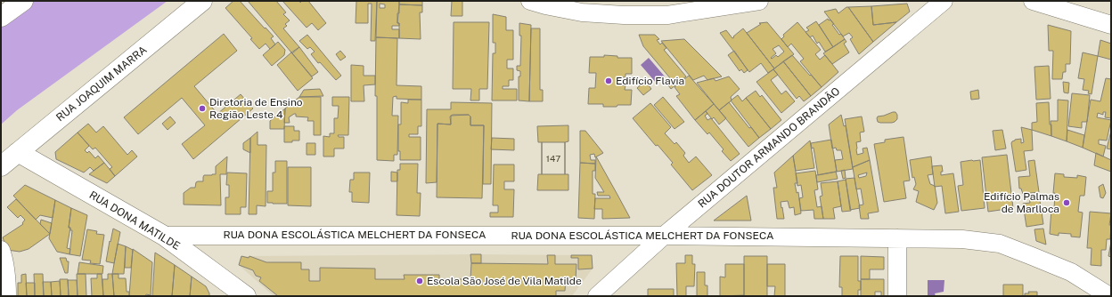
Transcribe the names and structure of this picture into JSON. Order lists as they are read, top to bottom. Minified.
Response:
{"streets":{"main road":["RUA JOAQUIM MARRA","RUA DONA MATILDE"],"street":["RUA DOUTOR ARMANDO BRANDÃO","RUA DONA ESCOLÁSTICA MELCHERT DA FONSECA"]},"crossings":[["RUA JOAQUIM MARRA","RUA DONA MATILDE"],["RUA DOUTOR ARMANDO BRANDÃO","RUA DONA ESCOLÁSTICA MELCHERT DA FONSECA"],["RUA DONA MATILDE","RUA DONA ESCOLÁSTICA MELCHERT DA FONSECA"]],"places":["Edifício Flavia","Diretoria de Ensino Região Leste 4","Edifício Palmas de Marlloca","Escola São José de Vila Matilde"],"house_numbers":["147"]}
